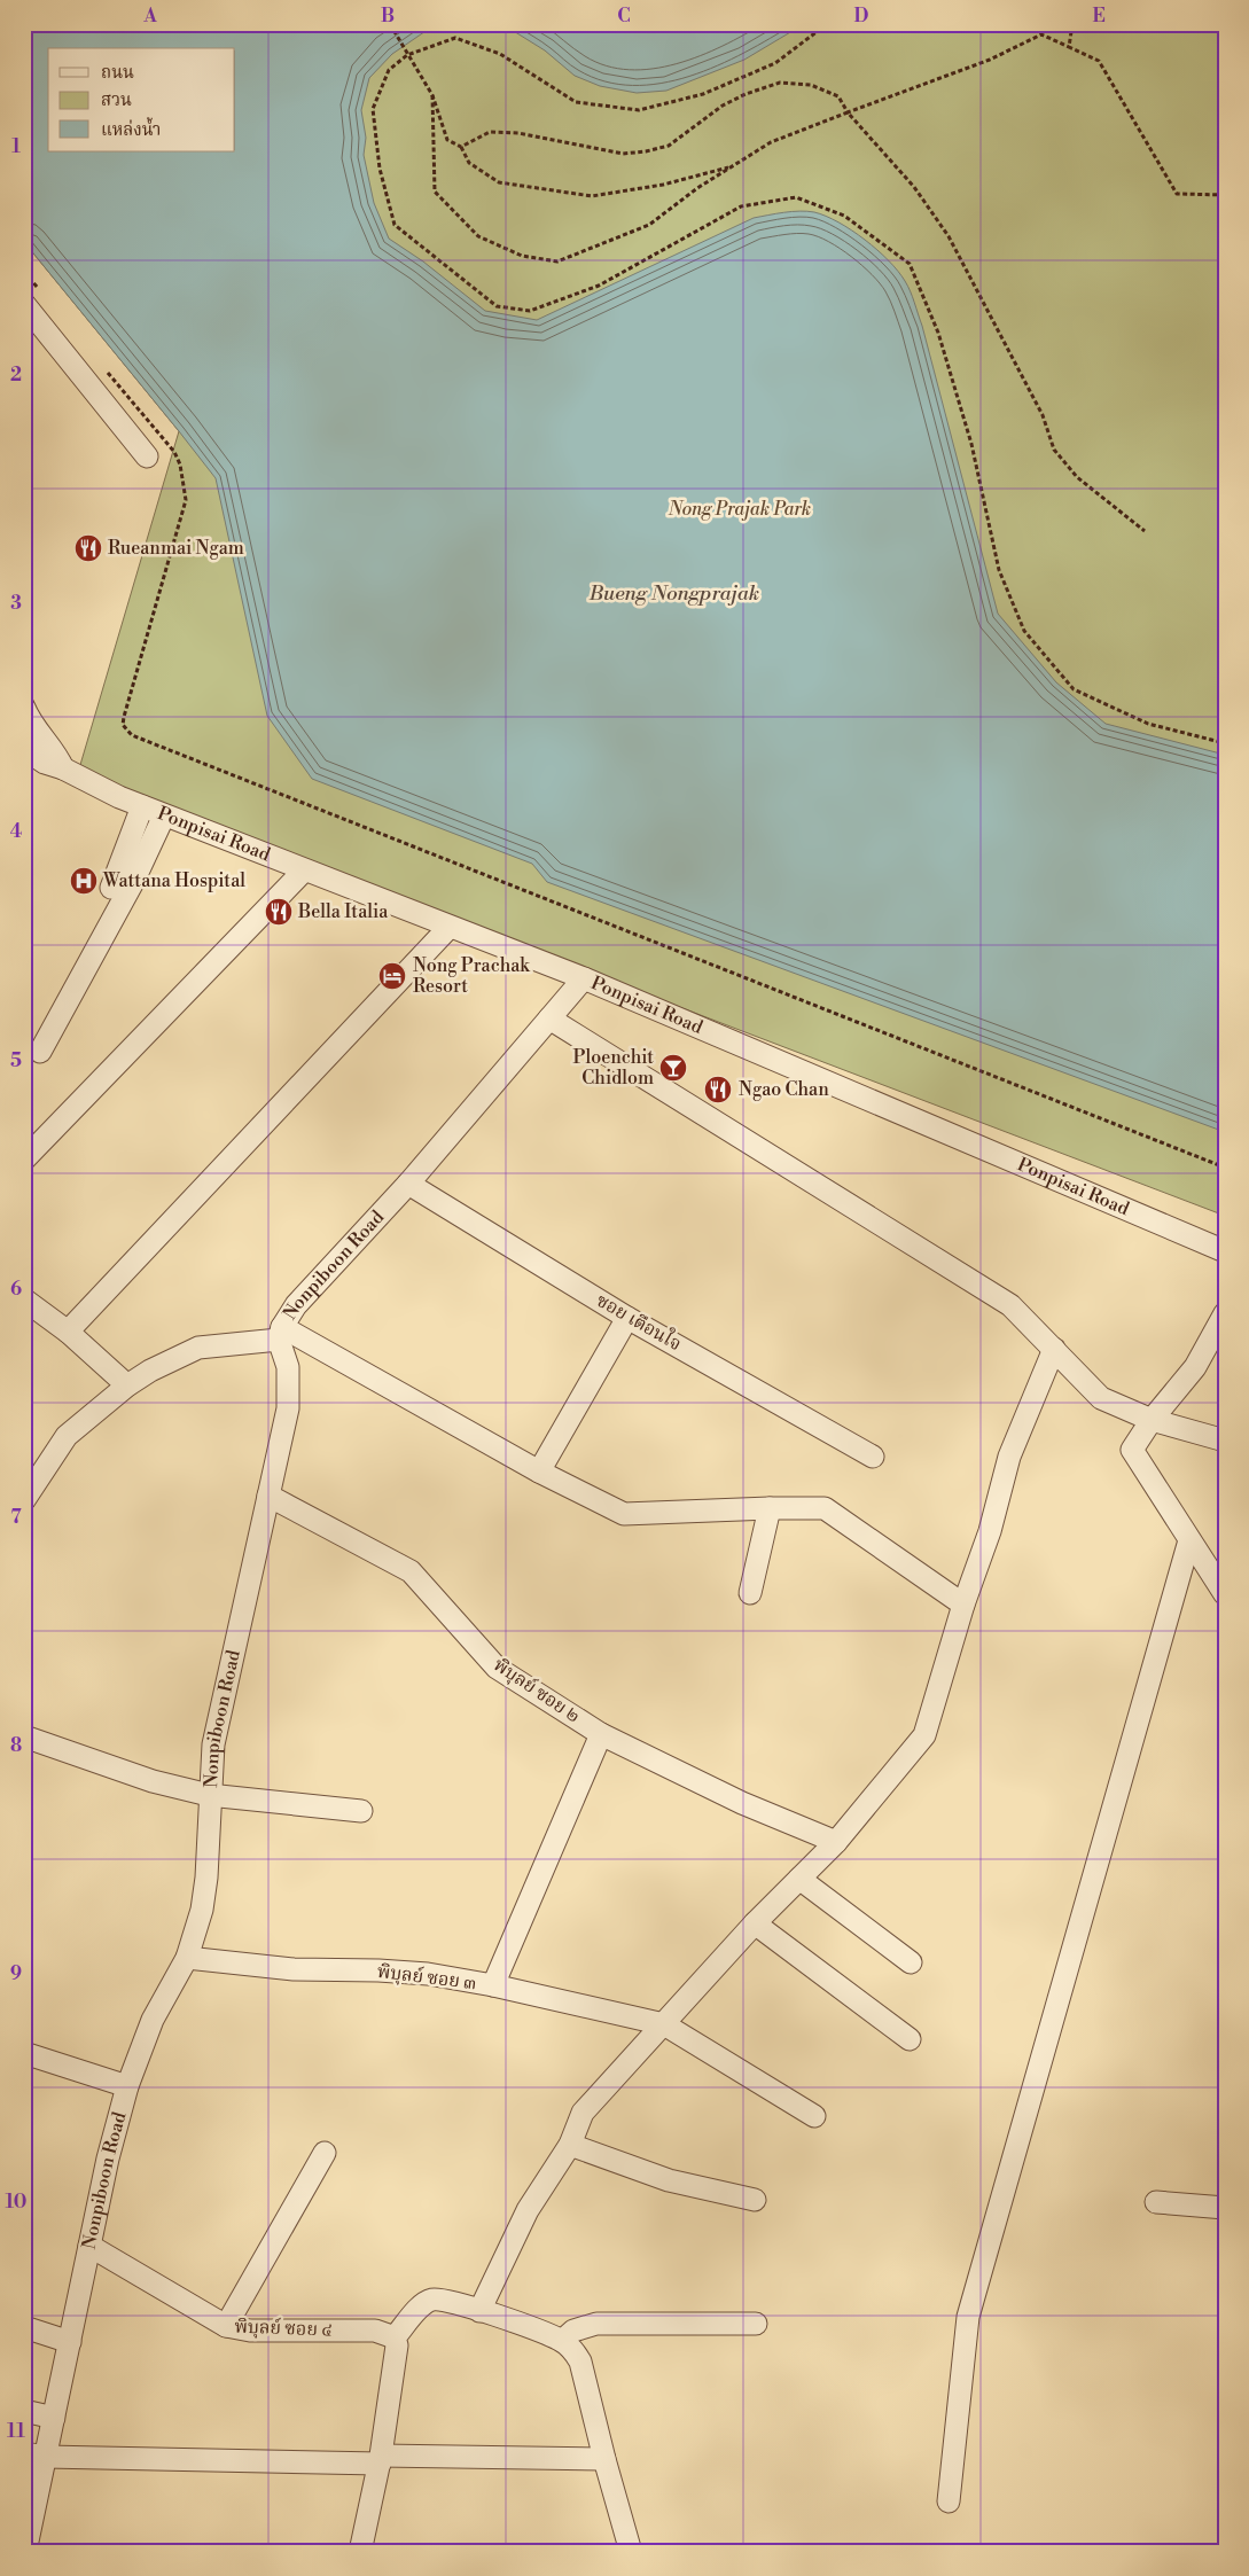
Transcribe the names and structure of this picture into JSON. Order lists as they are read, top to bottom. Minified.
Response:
{"streets":{"street":["Ponpisai Road","Nonpiboon Road","ซอย เตือนใจ","พิบุลย์ ซอย ๒","พิบุลย์ ซอย ๓","พิบุลย์ ซอย ๔"]},"crossings":[["Ponpisai Road","Nonpiboon Road"],["Nonpiboon Road","ซอย เตือนใจ"],["Nonpiboon Road","พิบุลย์ ซอย ๒"],["Nonpiboon Road","พิบุลย์ ซอย ๓"],["Nonpiboon Road","พิบุลย์ ซอย ๔"]],"water":["Bueng Nongprajak"],"parks":["Nong Prajak Park"],"places":{"restaurant":["Rueanmai Ngam","Bella Italia","Ngao Chan"],"hospital":["Wattana Hospital"],"hotel":["Nong Prachak Resort"],"bar":["Ploenchit Chidlom"]},"legend":["ถนน","สวน","แหล่งน้ำ"],"grid":{"columns":["A","B","C","D","E"],"rows":["1","2","3","4","5","6","7","8","9","10","11"]}}
